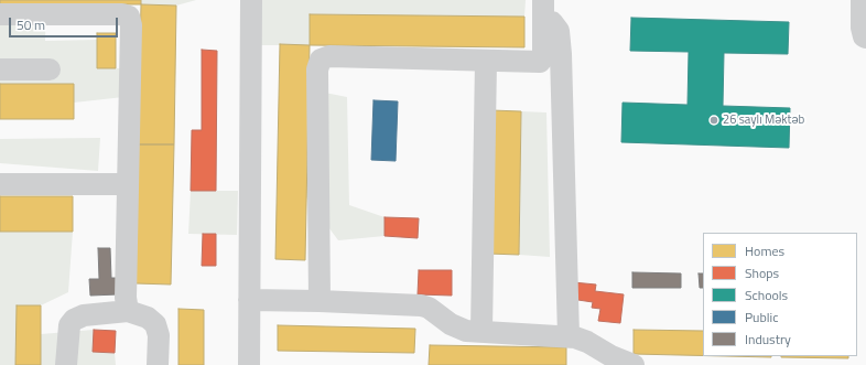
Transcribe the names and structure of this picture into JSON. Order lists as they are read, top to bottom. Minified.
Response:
{"places":["26 saylı Məktəb"],"legend":["Homes","Shops","Schools","Public","Industry"],"scale_bar":"50 m"}
